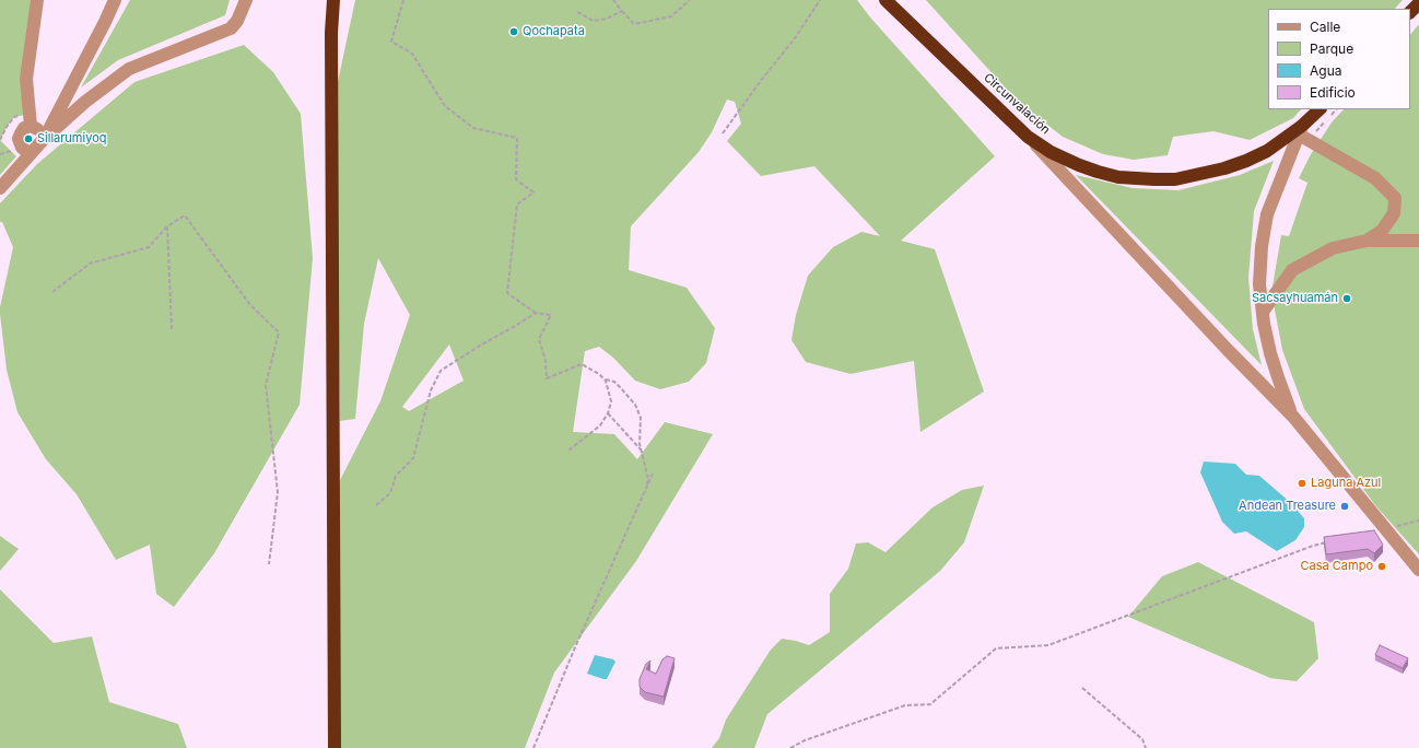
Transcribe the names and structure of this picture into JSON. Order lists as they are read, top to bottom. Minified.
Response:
{"streets":{"highway":["Circunvalación"]},"places":["Qochapata","Sillarumiyoq","Sacsayhuamán","Laguna Azul","Andean Treasure","Casa Campo"],"legend":["Calle","Parque","Agua","Edificio"]}
